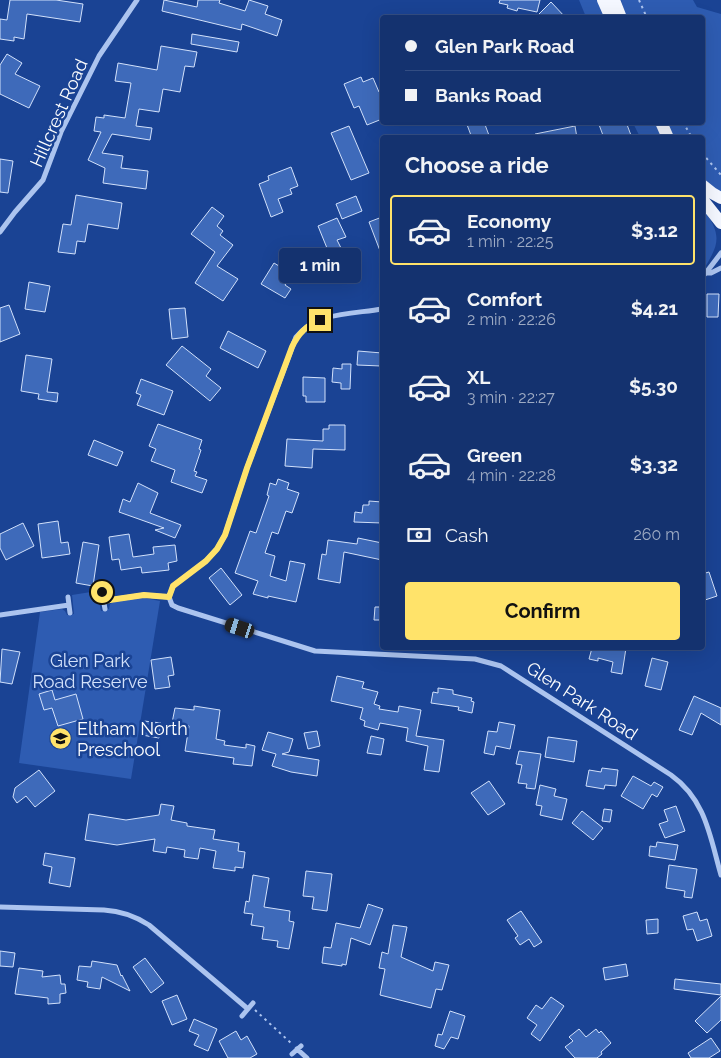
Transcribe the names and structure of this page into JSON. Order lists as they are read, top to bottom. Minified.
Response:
{"streets":{"street":["Hillcrest Road","Glen Park Road"]},"parks":["Glen Park Road Reserve"],"places":{"school or university":["Eltham North Preschool"]},"page":{"banner":["Glen Park Road","Banks Road"],"heading":"Choose a ride","list":[{"name":"Economy","note":"1 min · 22:25","value":"$3.12"},{"name":"Comfort","note":"2 min · 22:26","value":"$4.21"},{"name":"XL","note":"3 min · 22:27","value":"$5.30"},{"name":"Green","note":"4 min · 22:28","value":"$3.32"}],"bubble":"1 min","pay":["Cash","260 m"],"buttons":"Confirm"}}
